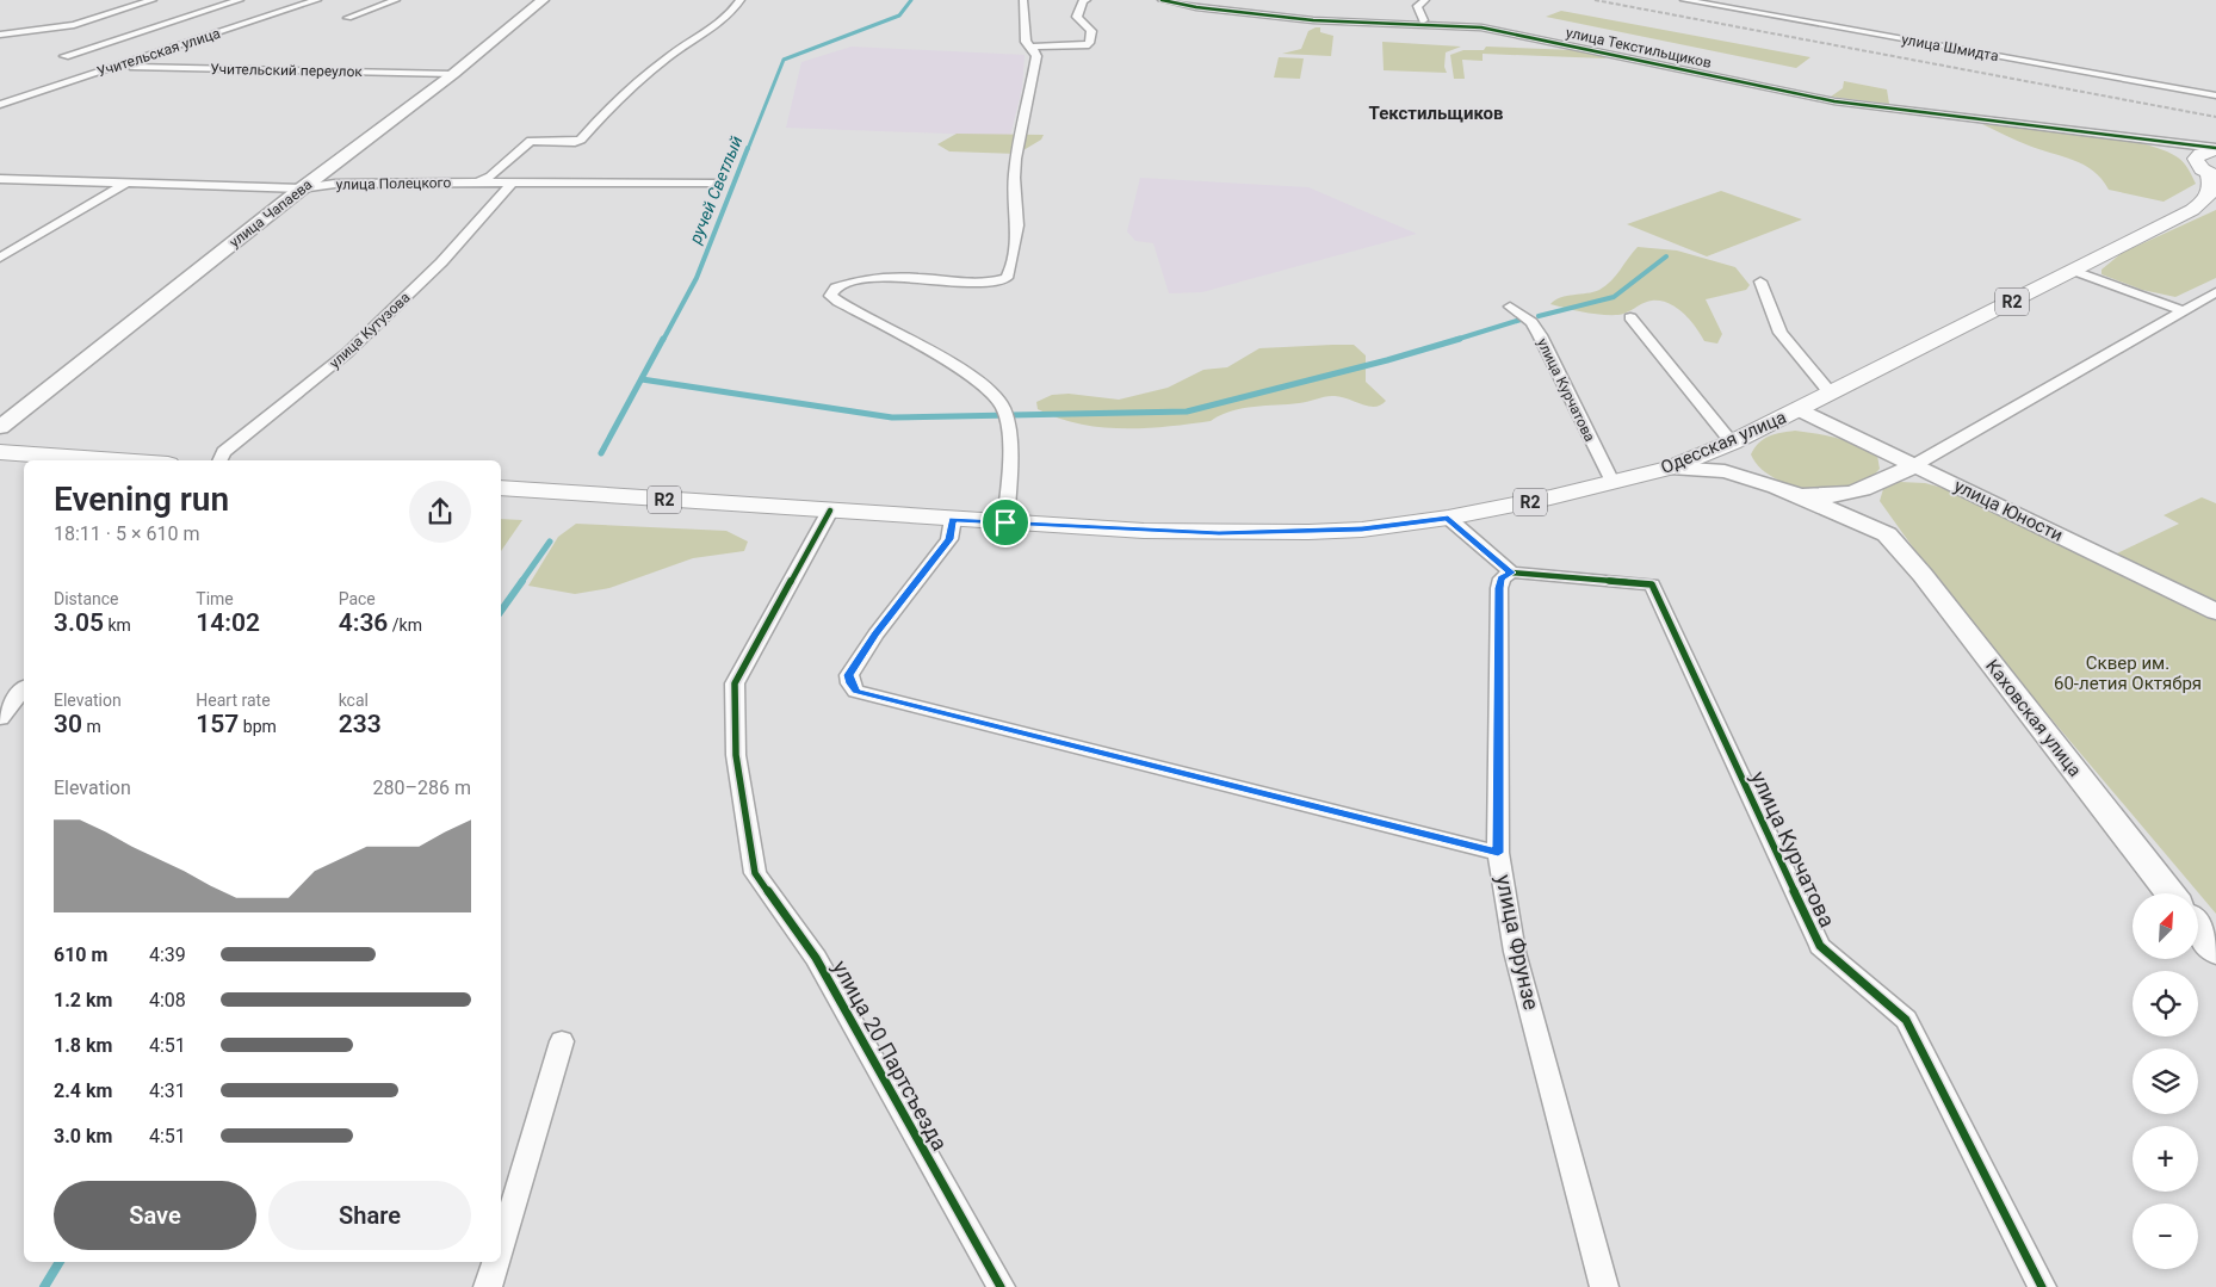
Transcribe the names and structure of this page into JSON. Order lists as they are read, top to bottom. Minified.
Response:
{"streets":{"main road":["R2","Одесская улица"],"street":["улица Текстильщиков","улица Шмидта","Учительская улица","Учительский переулок","улица Полецкого","улица Чапаева","улица Кутузова","улица Курчатова","улица Юности","Каховская улица","улица Фрунзе","улица 20 Партсъезда"]},"crossings":[["Учительская улица","Учительский переулок"],["Учительский переулок","улица Чапаева"],["улица Полецкого","улица Чапаева"],["улица Полецкого","улица Кутузова"],["R2","Одесская улица"],["улица Курчатова","Одесская улица"],["улица Курчатова","улица Фрунзе"],["Одесская улица","улица Юности"],["Одесская улица","Каховская улица"],["Одесская улица","улица 20 Партсъезда"]],"districts":["Текстильщиков"],"water":["ручей Светлый"],"parks":["Сквер им. 60-летия Октября"],"north":"top right","page":{"heading":["Evening run","18:11 · 5 × 610 m"],"stats":[["Distance","3.05 km"],["Time","14:02"],["Pace","4:36 /km"],["Elevation","30 m"],["Heart rate","157 bpm"],["kcal","233"]],"chart":["Elevation","280–286 m"],"map_buttons":["+","−"],"list":[{"name":"610 m","note":"4:39"},{"name":"1.2 km","note":"4:08"},{"name":"1.8 km","note":"4:51"},{"name":"2.4 km","note":"4:31"},{"name":"3.0 km","note":"4:51"}],"buttons":["Save","Share"]}}
